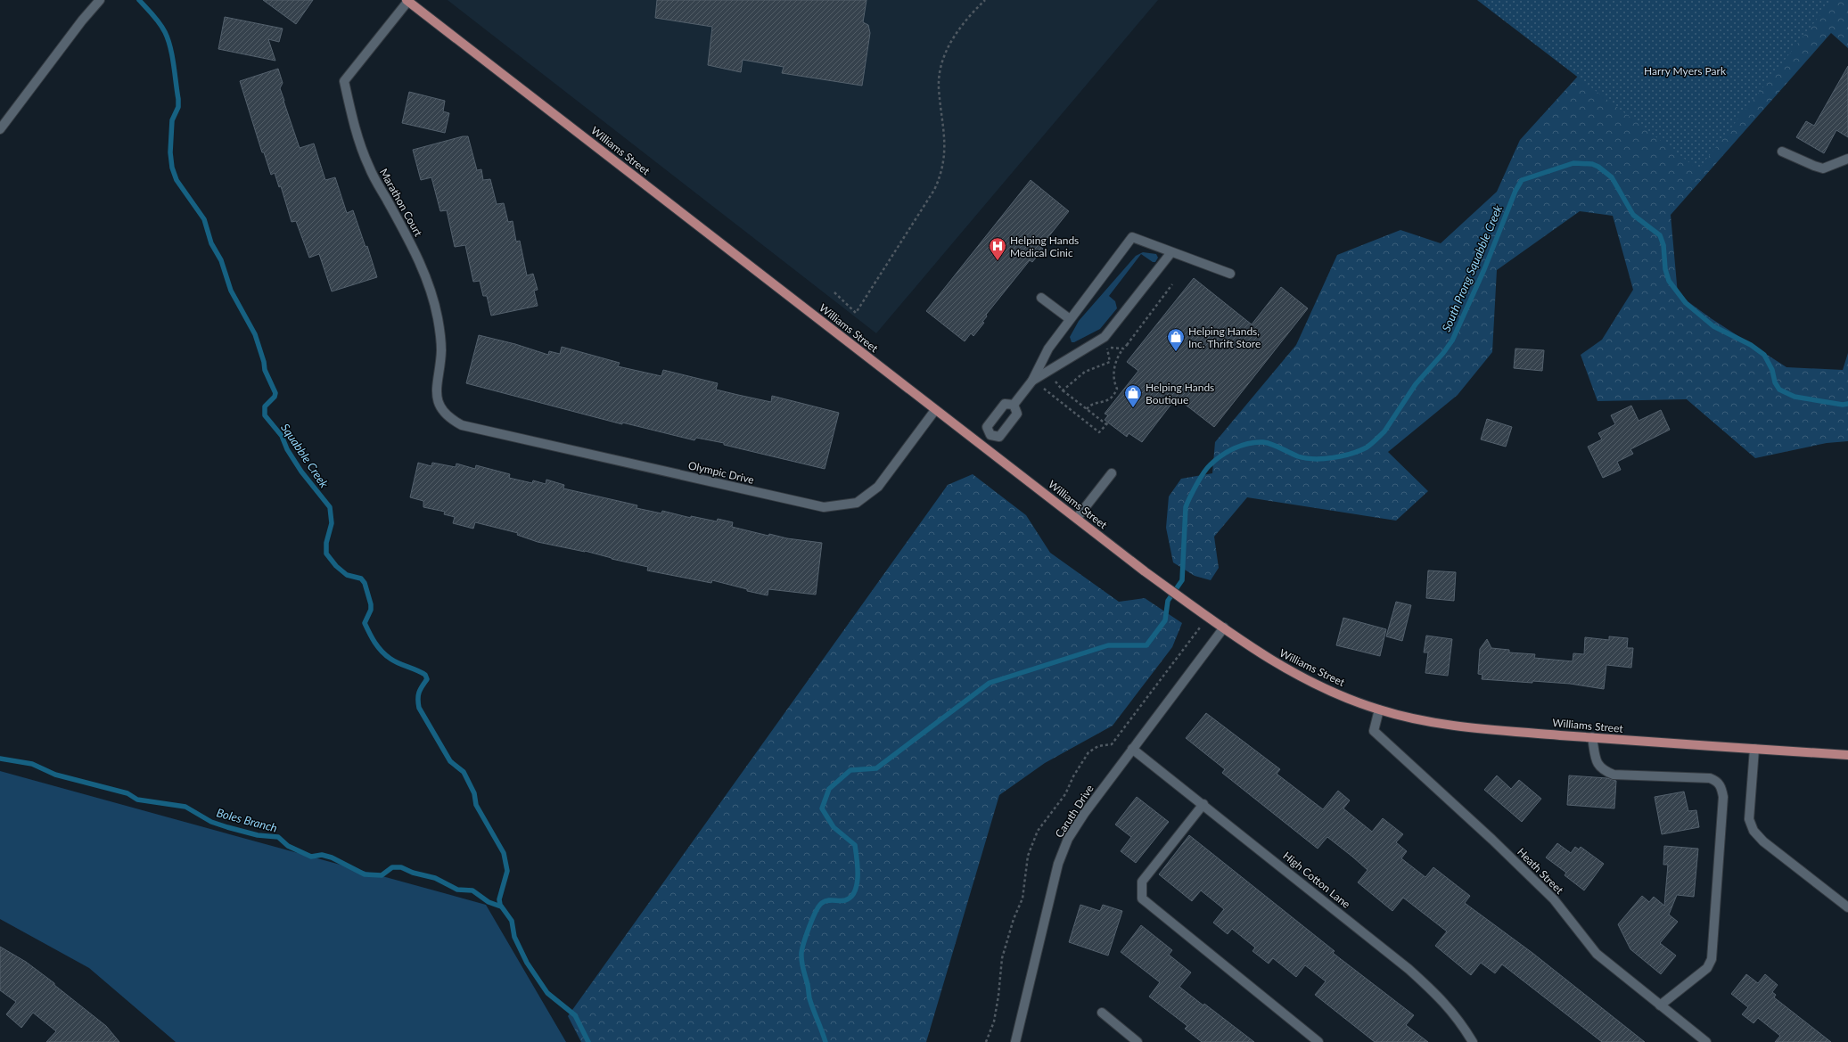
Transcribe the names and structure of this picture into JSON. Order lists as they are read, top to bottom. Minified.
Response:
{"streets":{"main road":["Williams Street"],"street":["Marathon Court","Olympic Drive","Caruth Drive","Heath Street","High Cotton Lane"]},"crossings":[["Williams Street","Marathon Court"],["Williams Street","Olympic Drive"],["Williams Street","Caruth Drive"],["Williams Street","Heath Street"],["Marathon Court","Olympic Drive"],["Caruth Drive","High Cotton Lane"]],"water":["South Prong Squabble Creek","Squabble Creek","Boles Branch"],"parks":["Harry Myers Park"],"places":{"hospital":["Helping Hands Medical Cinic"],"shop":["Helping Hands, Inc. Thrift Store","Helping Hands Boutique"]}}
